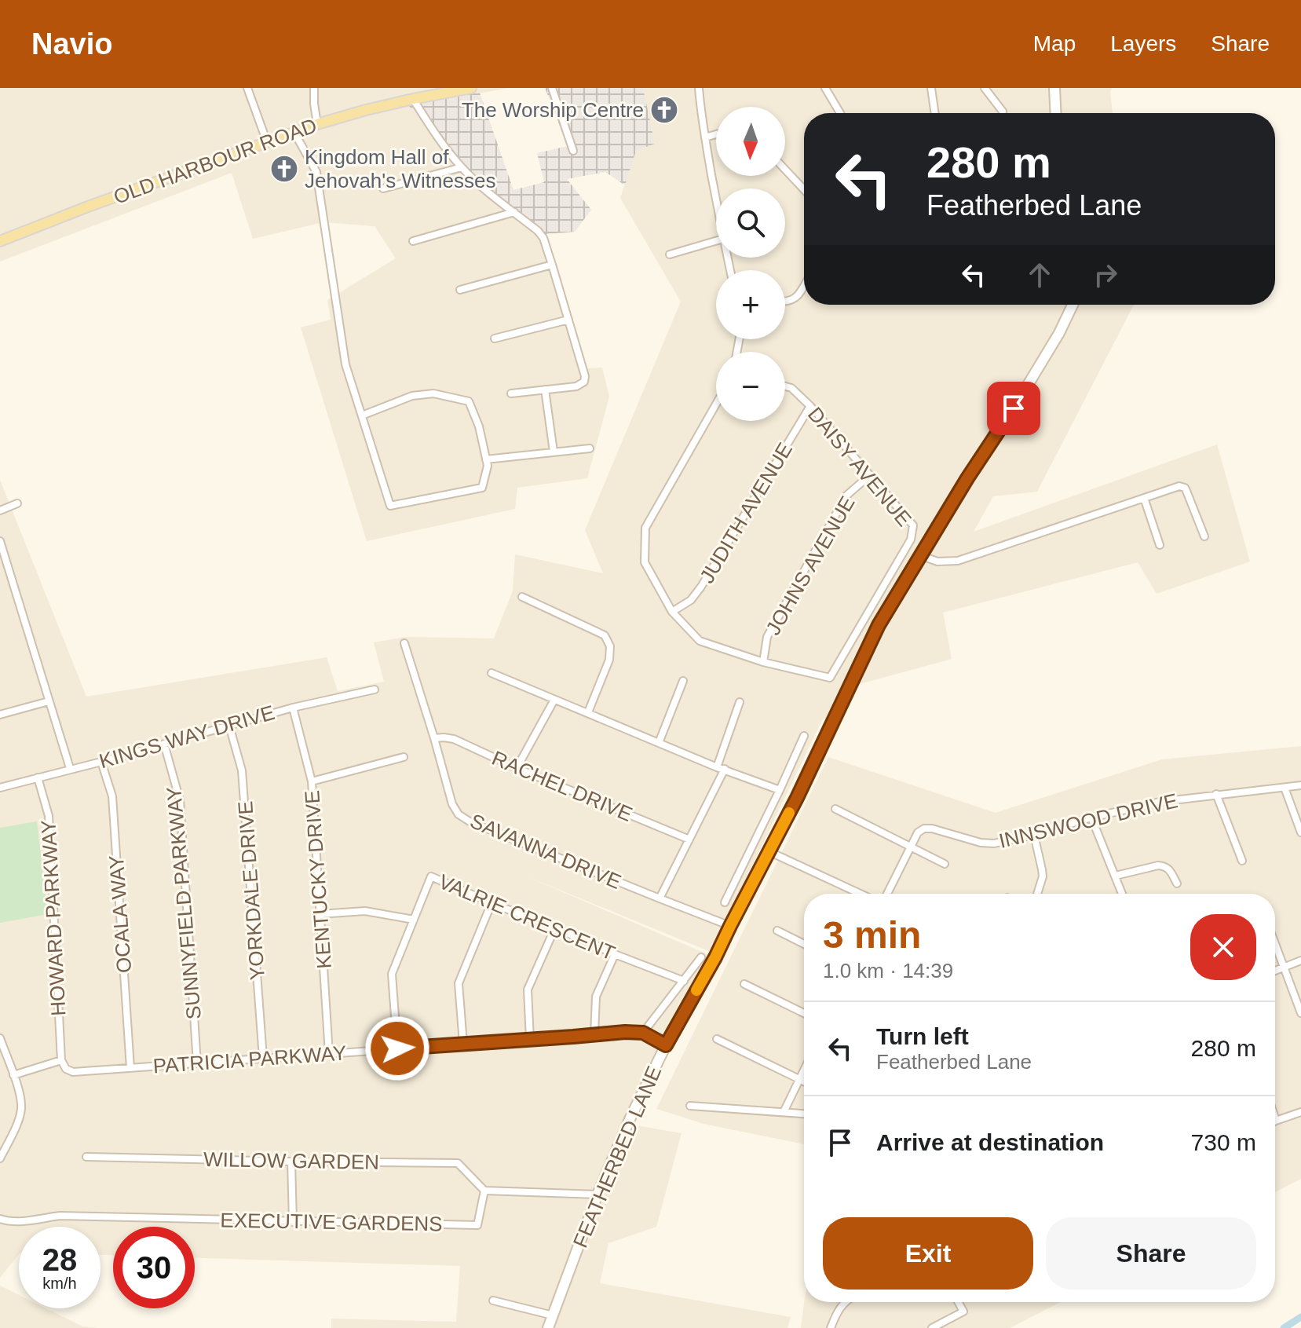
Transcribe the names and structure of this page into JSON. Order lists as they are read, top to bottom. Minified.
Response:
{"streets":{"main road":["OLD HARBOUR ROAD","FEATHERBED LANE"],"street":["DAISY AVENUE","JUDITH AVENUE","JOHNS AVENUE","KINGS WAY DRIVE","RACHEL DRIVE","INNSWOOD DRIVE","SAVANNA DRIVE","KENTUCKY DRIVE","YORKDALE DRIVE","SUNNYFIELD PARKWAY","OCALA WAY","VALRIE CRESCENT","HOWARD PARKWAY","PATRICIA PARKWAY","WILLOW GARDEN","EXECUTIVE GARDENS"]},"crossings":[["DAISY AVENUE","JUDITH AVENUE"],["DAISY AVENUE","JOHNS AVENUE"],["KINGS WAY DRIVE","KENTUCKY DRIVE"],["KINGS WAY DRIVE","YORKDALE DRIVE"],["KINGS WAY DRIVE","SUNNYFIELD PARKWAY"],["KINGS WAY DRIVE","OCALA WAY"],["KINGS WAY DRIVE","HOWARD PARKWAY"],["RACHEL DRIVE","SAVANNA DRIVE"],["SAVANNA DRIVE","FEATHERBED LANE"],["KENTUCKY DRIVE","PATRICIA PARKWAY"],["YORKDALE DRIVE","PATRICIA PARKWAY"],["SUNNYFIELD PARKWAY","PATRICIA PARKWAY"],["OCALA WAY","PATRICIA PARKWAY"],["VALRIE CRESCENT","PATRICIA PARKWAY"],["HOWARD PARKWAY","PATRICIA PARKWAY"],["PATRICIA PARKWAY","FEATHERBED LANE"],["WILLOW GARDEN","EXECUTIVE GARDENS"]],"places":{"church":["The Worship Centre","Kingdom Hall of Jehovah's Witnesses"]},"north":"bottom","page":{"header":"Navio","nav":["Map","Layers","Share"],"map_buttons":["+","−"],"turn":["280 m","Featherbed Lane"],"heading":["3 min","1.0 km · 14:39"],"list":[{"name":"Turn left","note":"Featherbed Lane","value":"280 m"},{"name":"Arrive at destination","value":"730 m"}],"buttons":["Exit","Share"],"speed":"28 km/h","limit":"30"}}
